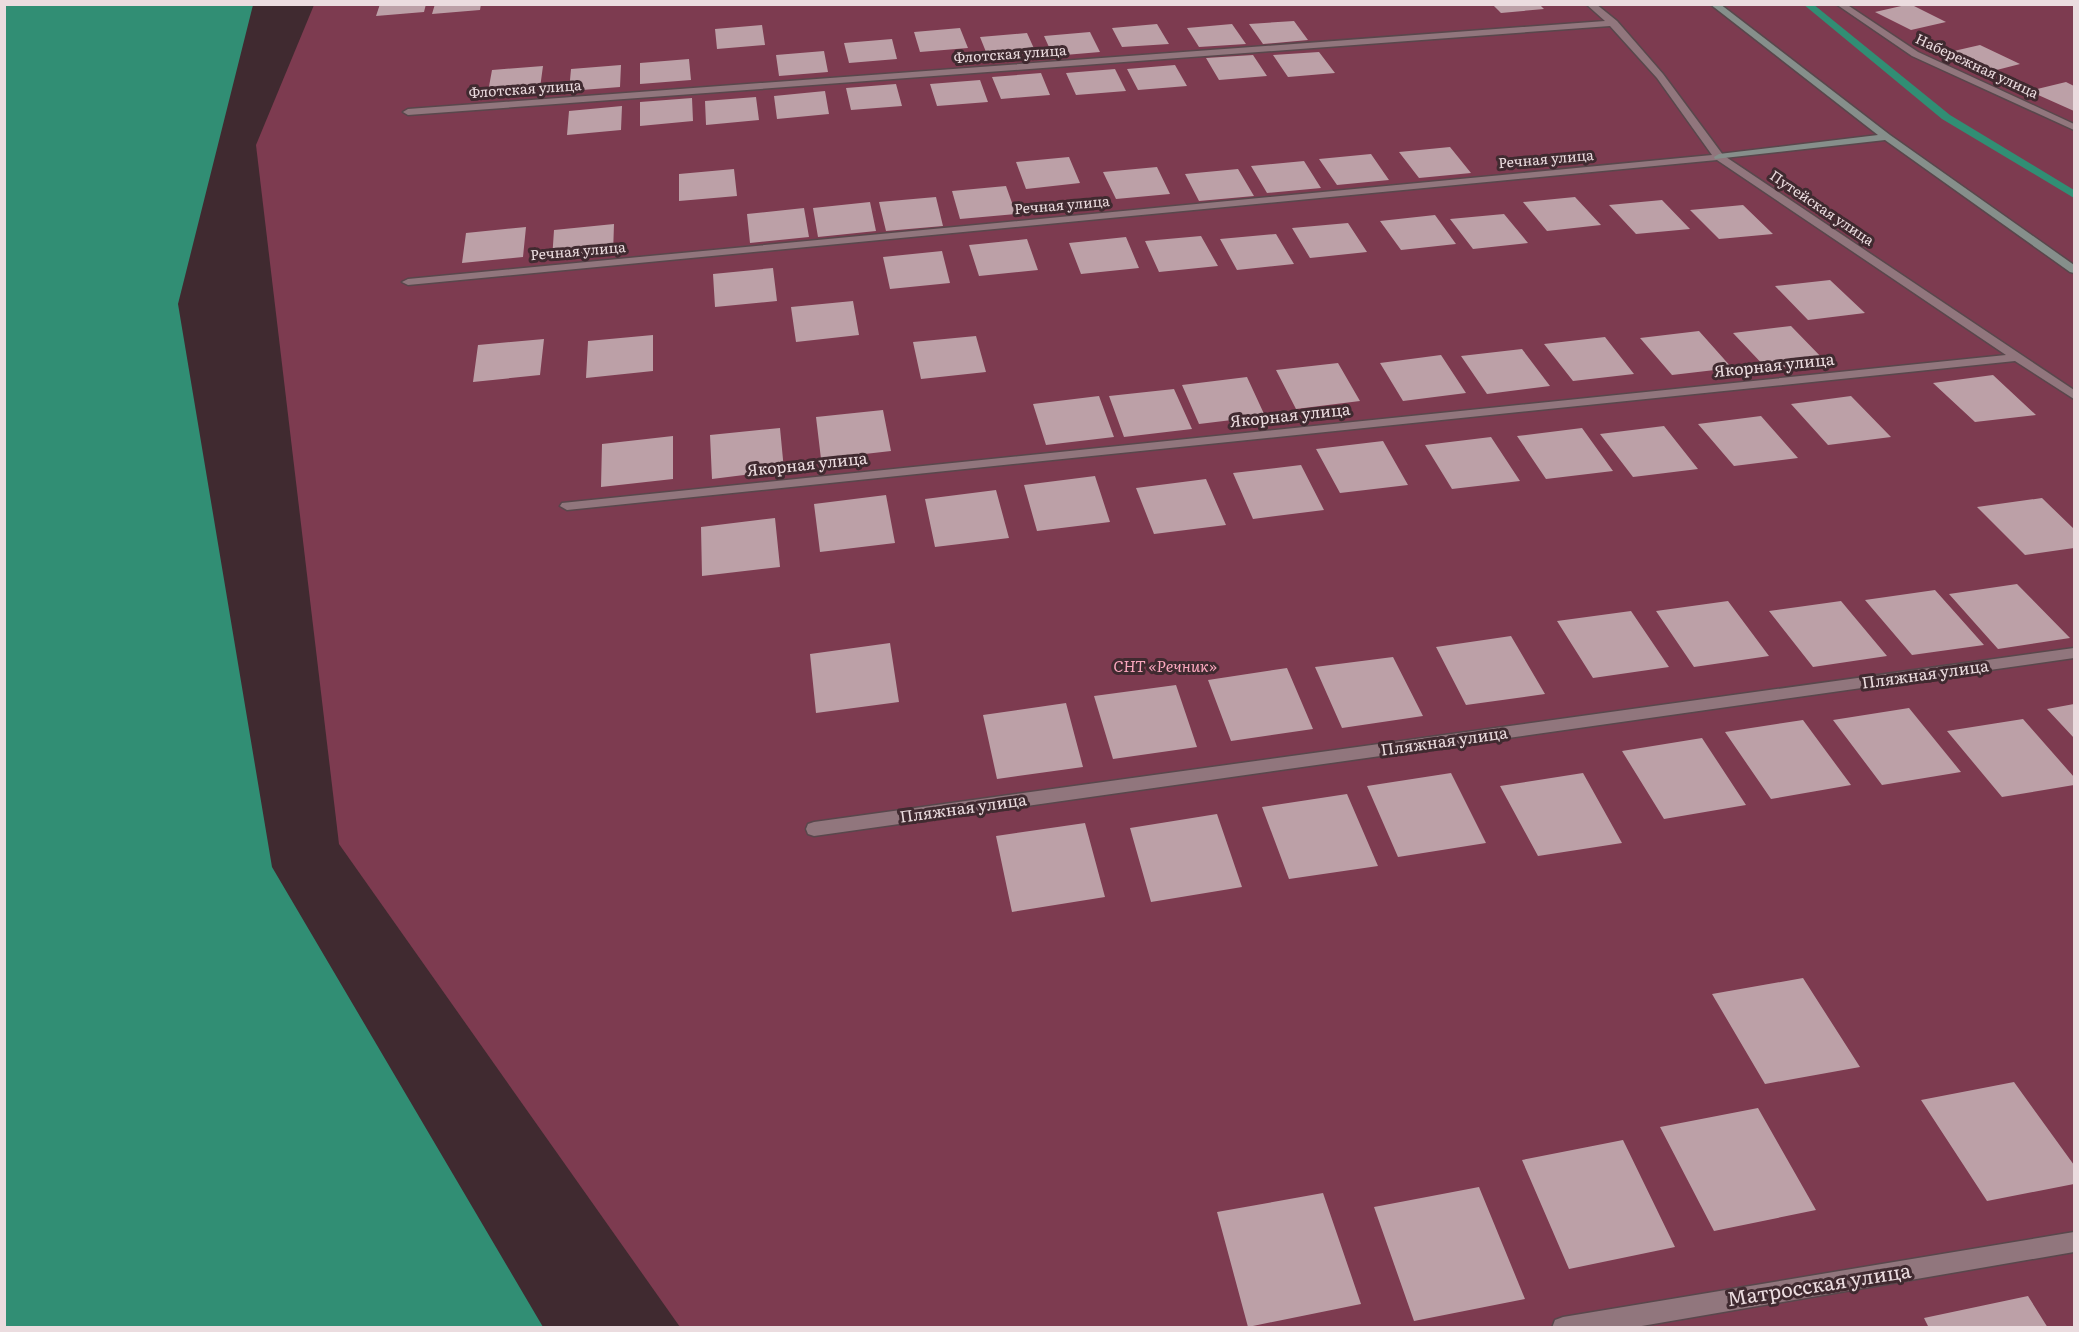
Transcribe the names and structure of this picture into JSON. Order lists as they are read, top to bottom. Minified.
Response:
{"streets":{"street":["Флотская улица","Набережная улица","Речная улица","Путейская улица","Якорная улица","Пляжная улица","Матросская улица"]},"crossings":[["Флотская улица","Путейская улица"],["Речная улица","Путейская улица"],["Путейская улица","Якорная улица"]],"parks":["СНТ «Речник»"]}
